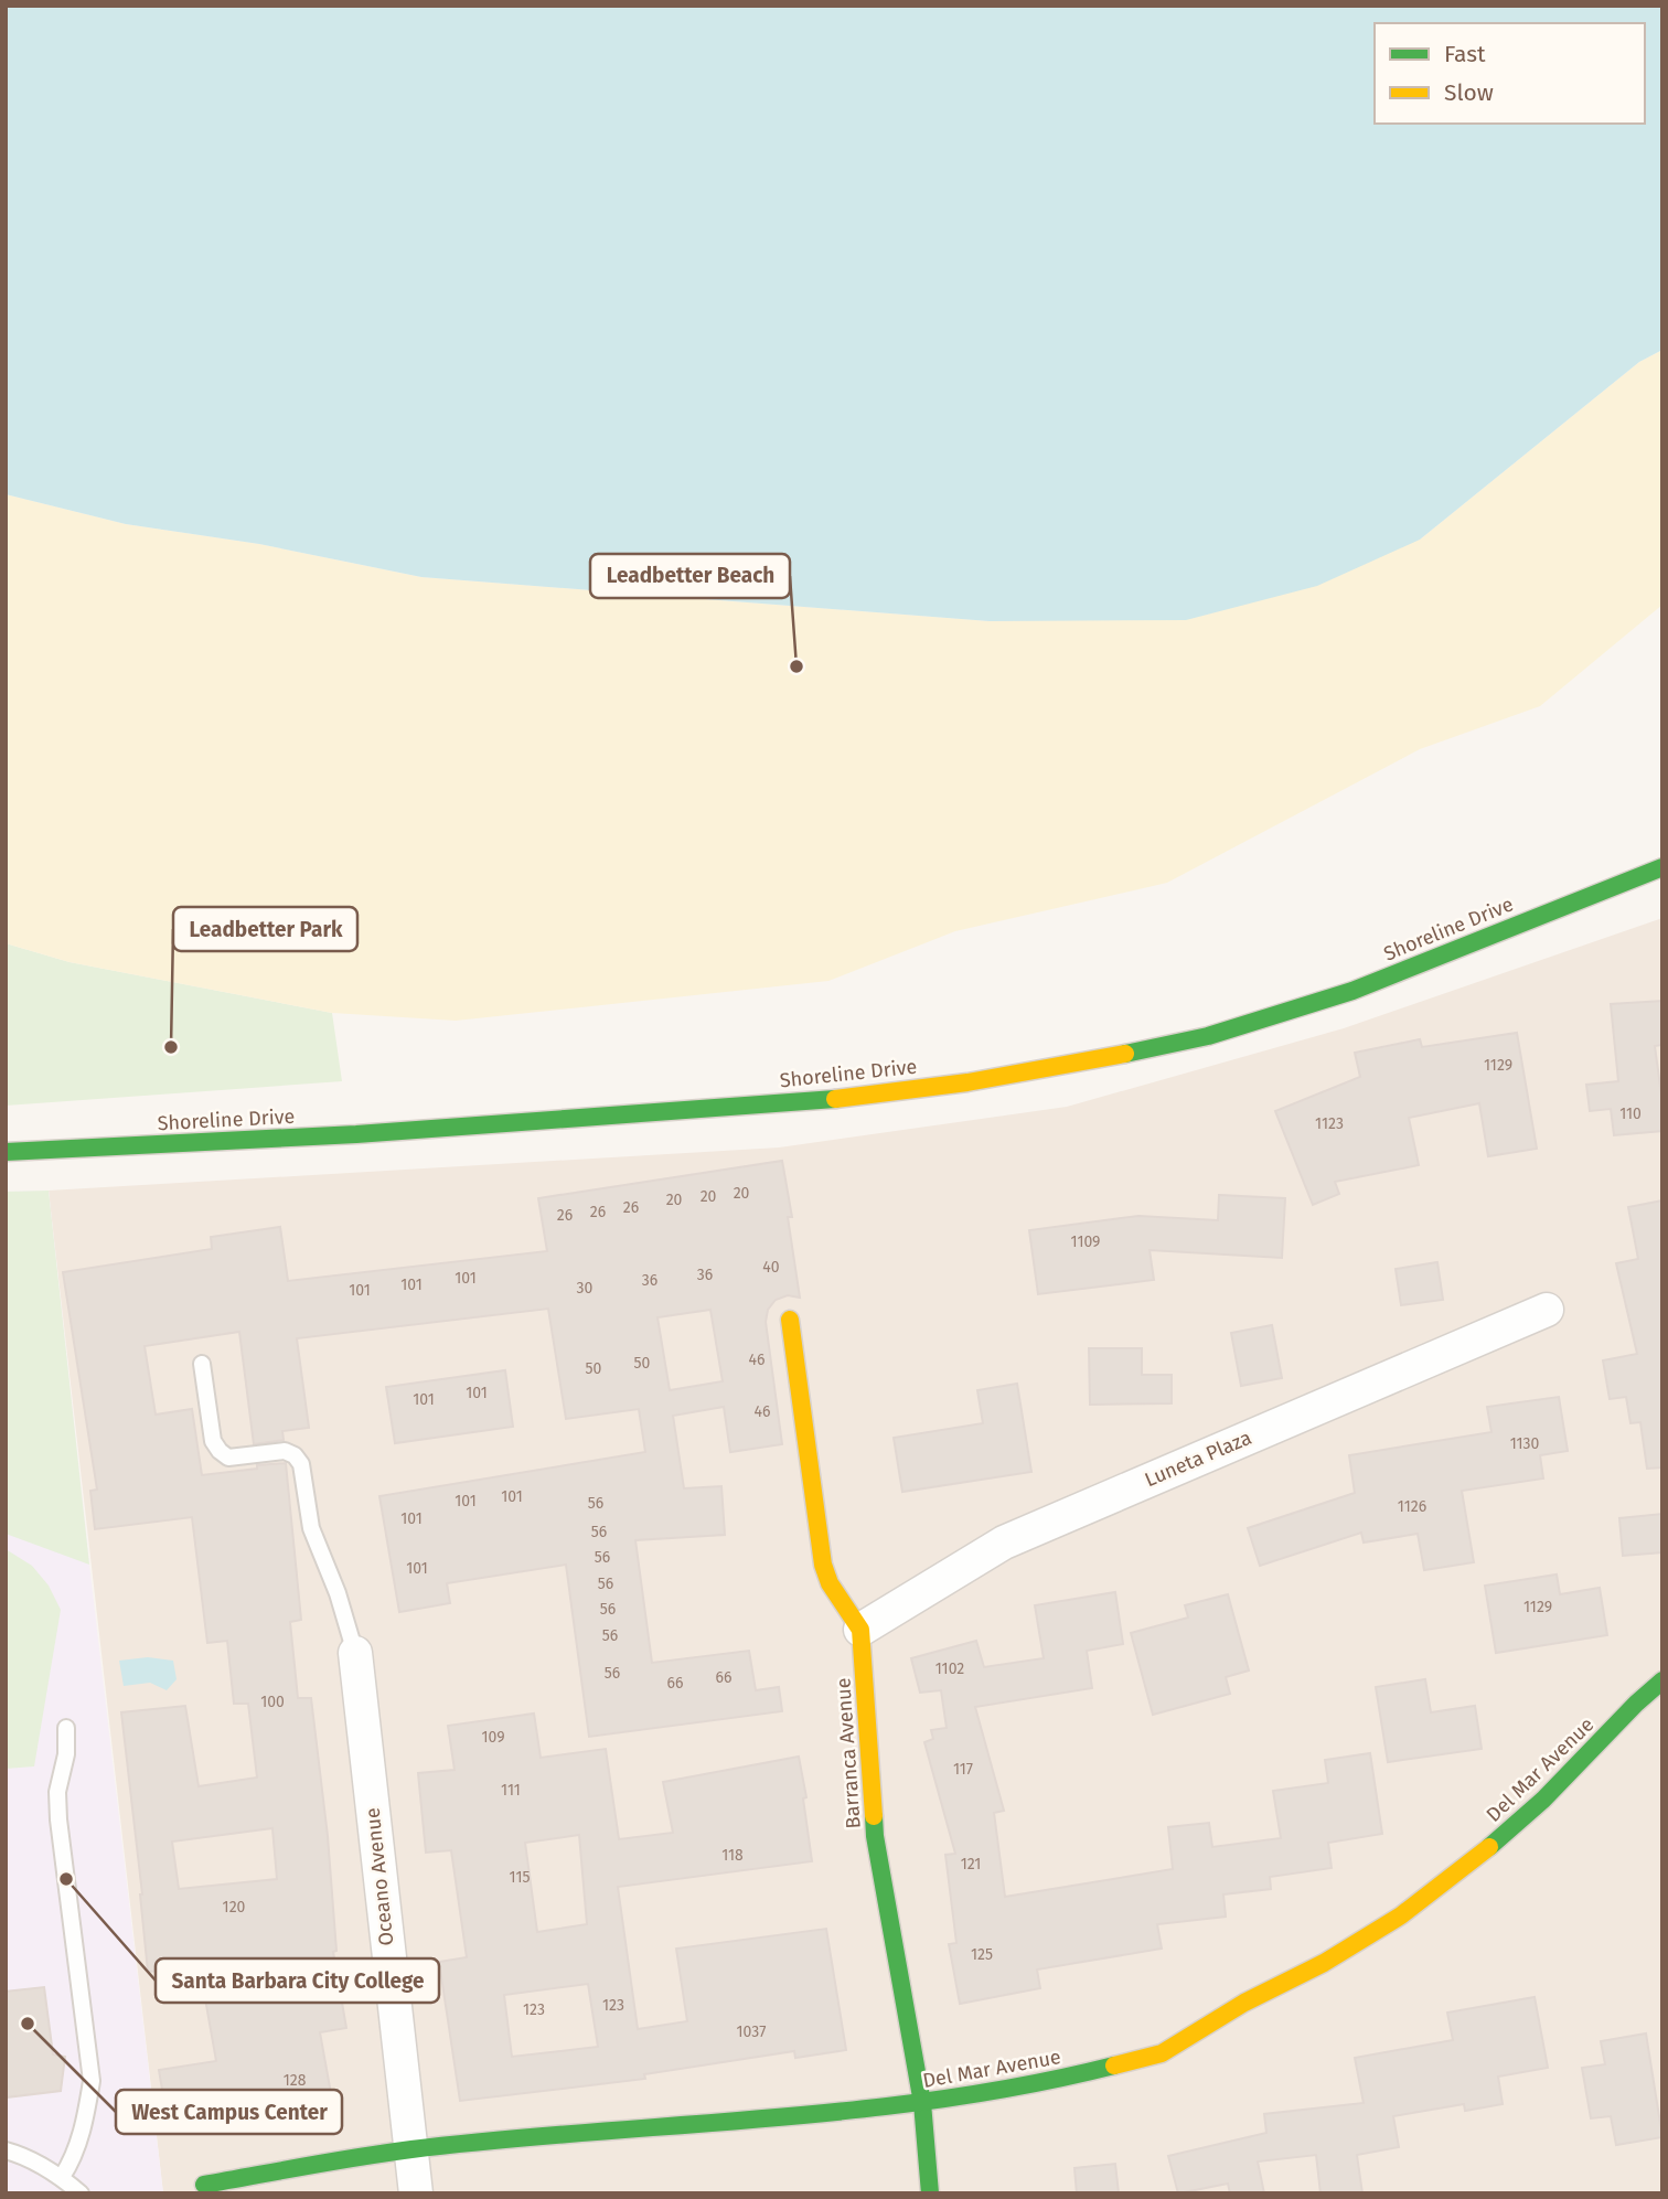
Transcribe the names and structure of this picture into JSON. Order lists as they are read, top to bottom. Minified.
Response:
{"streets":{"street":["Shoreline Drive","Luneta Plaza","Barranca Avenue","Del Mar Avenue","Oceano Avenue"]},"crossings":[["Luneta Plaza","Barranca Avenue"],["Barranca Avenue","Del Mar Avenue"],["Del Mar Avenue","Oceano Avenue"]],"places":["Leadbetter Beach","Leadbetter Park","Santa Barbara City College","West Campus Center"],"house_numbers":["1129","110","1123","20","20","20","26","26","26","1109","40","36","101","36","101","30","101","46","50","50","101","101","46","1130","101","101","56","1126","101","56","56","101","56","1129","56","56","1102","56","66","66","100","109","117","111","118","121","115","120","125","123","123","1037","128"],"legend":["Fast","Slow"]}
